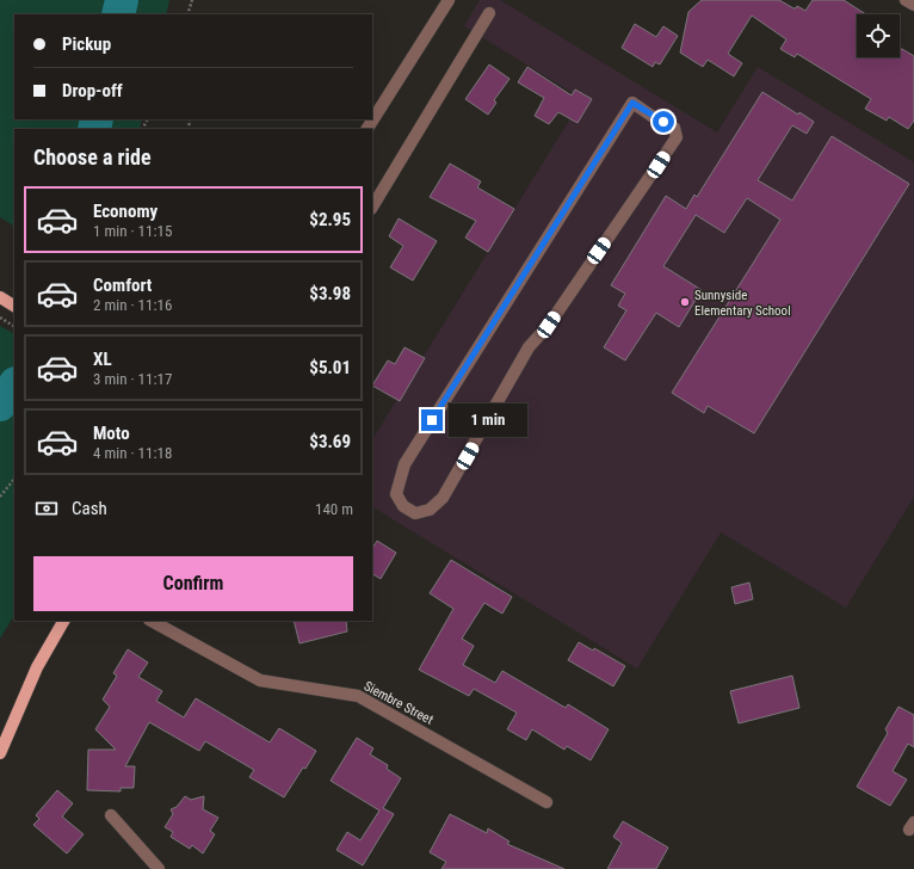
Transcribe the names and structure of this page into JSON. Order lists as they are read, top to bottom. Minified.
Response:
{"streets":{"street":["Siembre Street"]},"places":["Sunnyside Elementary School"],"page":{"banner":["Pickup","Drop-off"],"heading":"Choose a ride","list":[{"name":"Economy","note":"1 min · 11:15","value":"$2.95"},{"name":"Comfort","note":"2 min · 11:16","value":"$3.98"},{"name":"XL","note":"3 min · 11:17","value":"$5.01"},{"name":"Moto","note":"4 min · 11:18","value":"$3.69"}],"bubble":"1 min","pay":["Cash","140 m"],"buttons":"Confirm"}}
